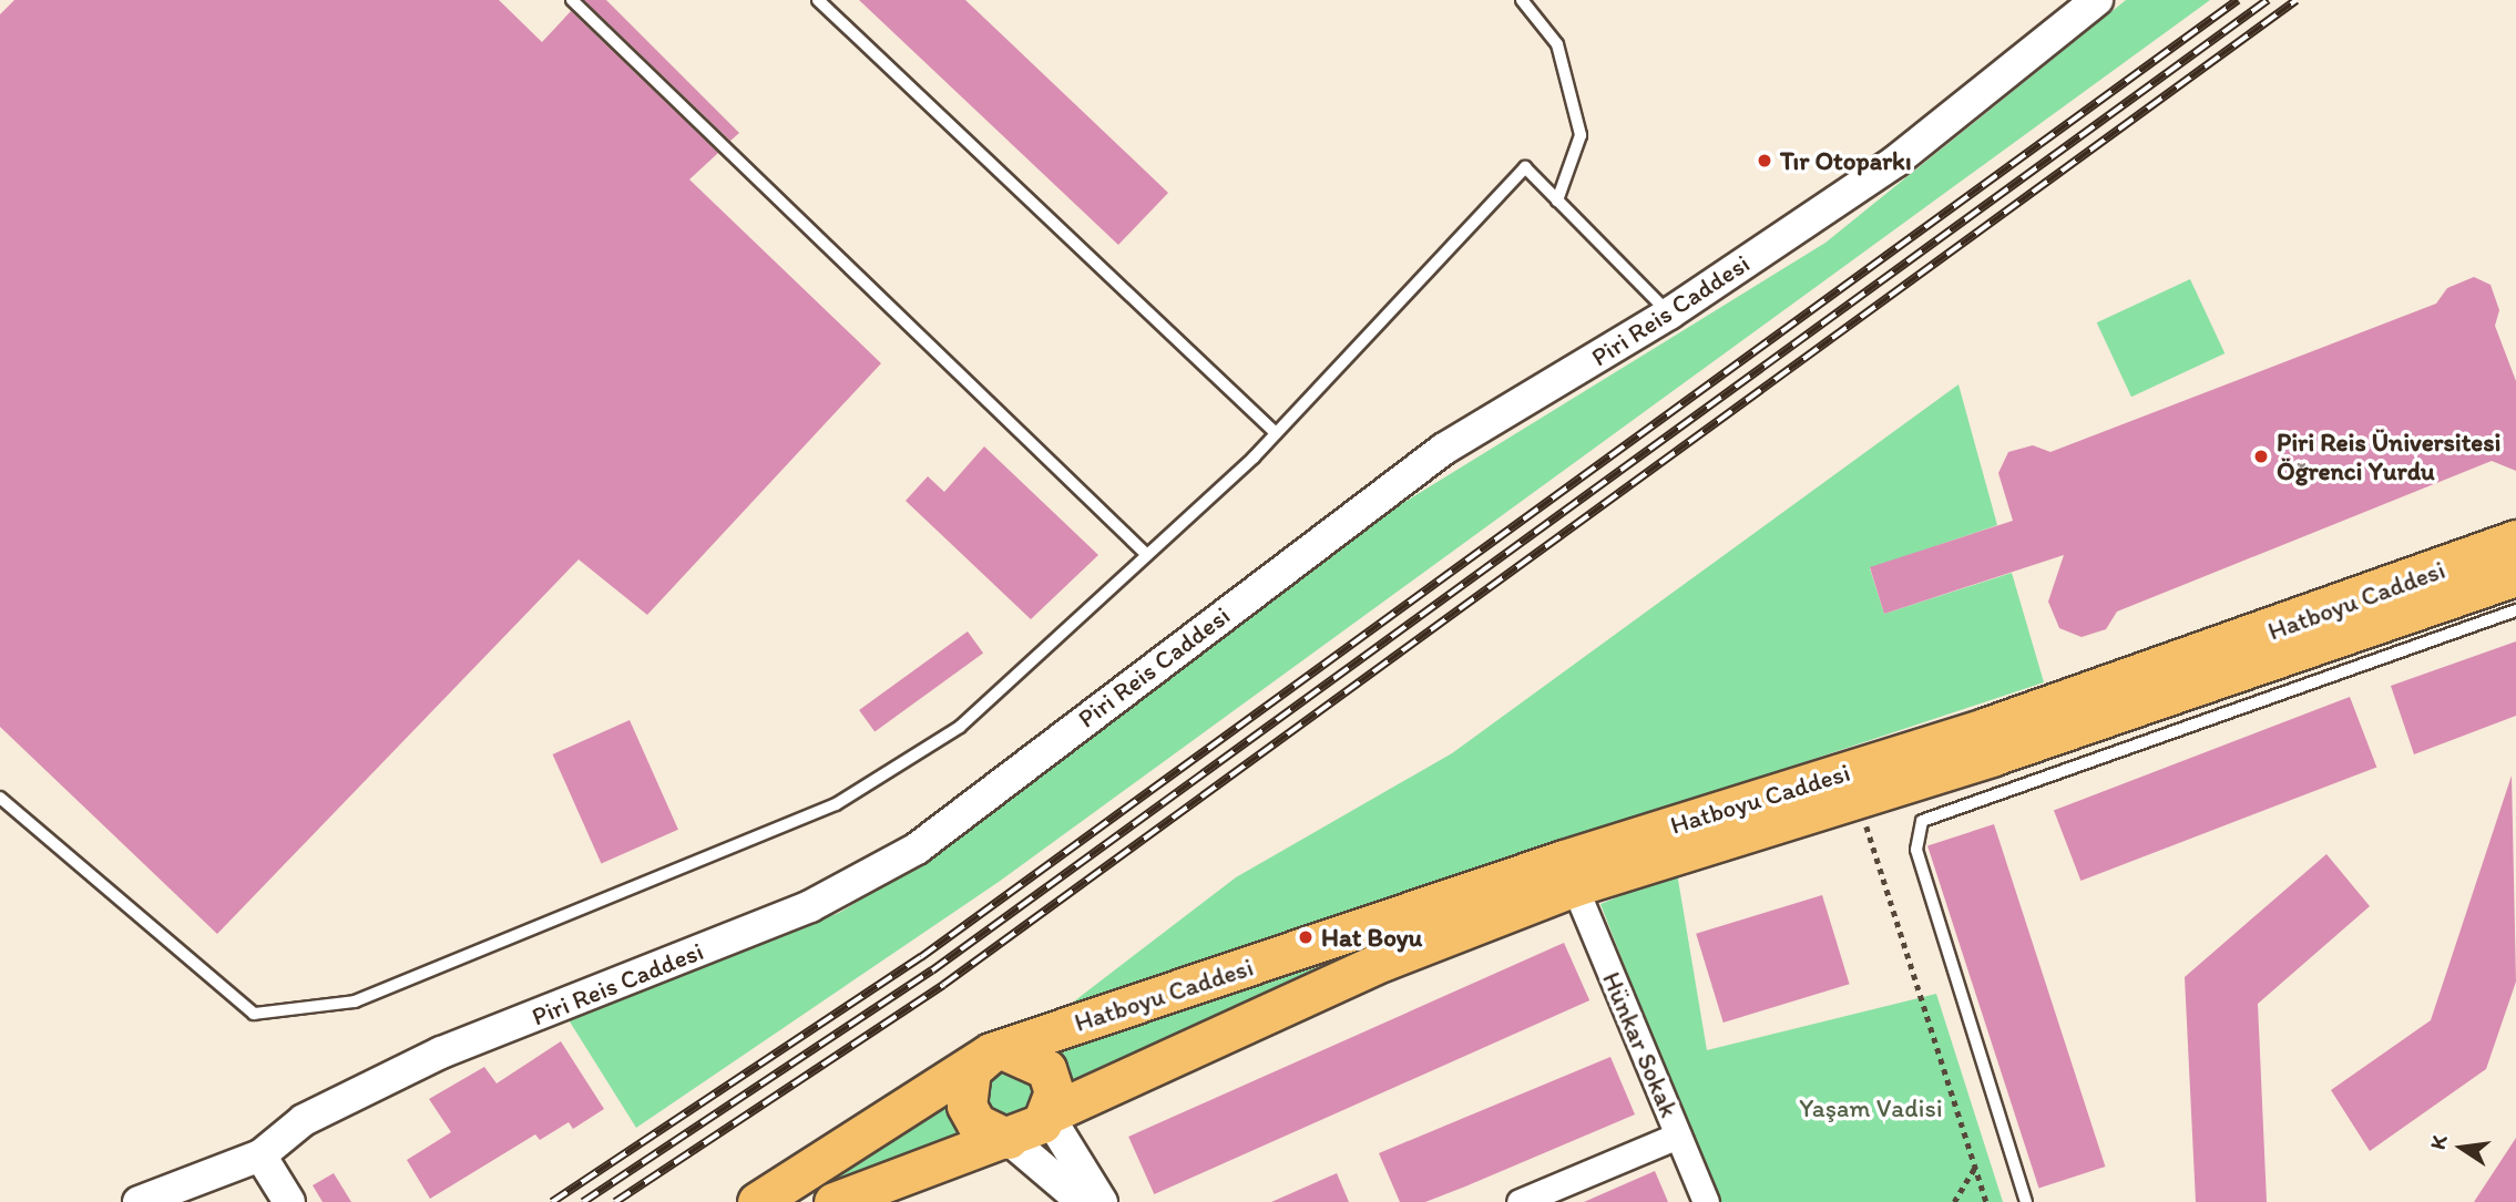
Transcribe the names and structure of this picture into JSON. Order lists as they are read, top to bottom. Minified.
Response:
{"streets":{"main road":["Hatboyu Caddesi"],"street":["Piri Reis Caddesi","Hünkar Sokak"]},"crossings":[["Hatboyu Caddesi","Hünkar Sokak"]],"parks":["Yaşam Vadisi"],"places":["Tır Otoparkı","Piri Reis Üniversitesi Öğrenci Yurdu","Hat Boyu"],"north":"left"}
